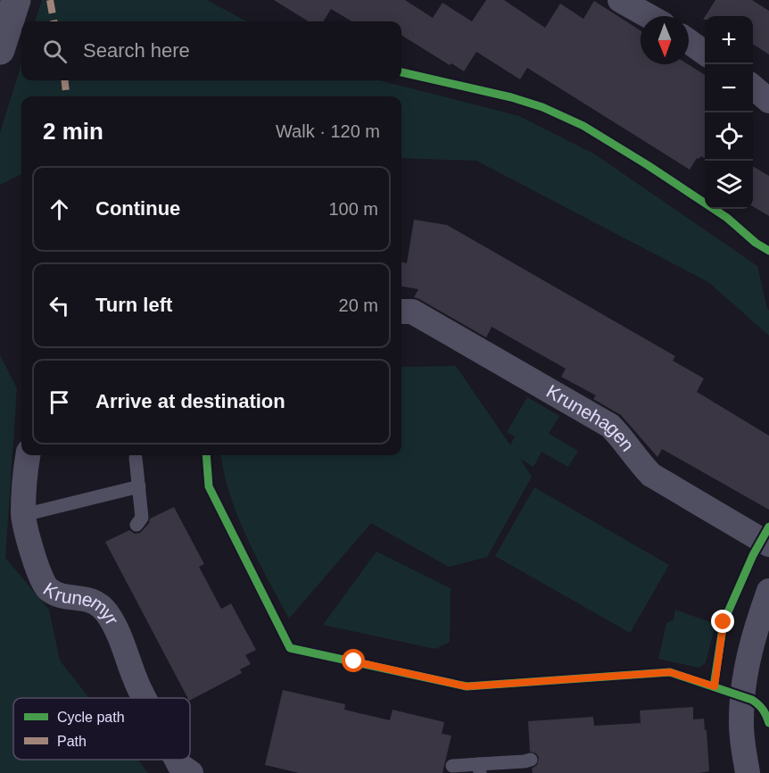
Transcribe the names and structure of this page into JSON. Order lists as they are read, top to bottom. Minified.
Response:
{"streets":{"street":["Krunehagen","Krunemyr"]},"legend":["Cycle path","Path"],"north":"bottom","page":{"map_buttons":["+","−"],"search":"Search here","heading":["2 min","Walk · 120 m"],"list":[["Continue","100 m"],["Turn left","20 m"],"Arrive at destination"]}}
